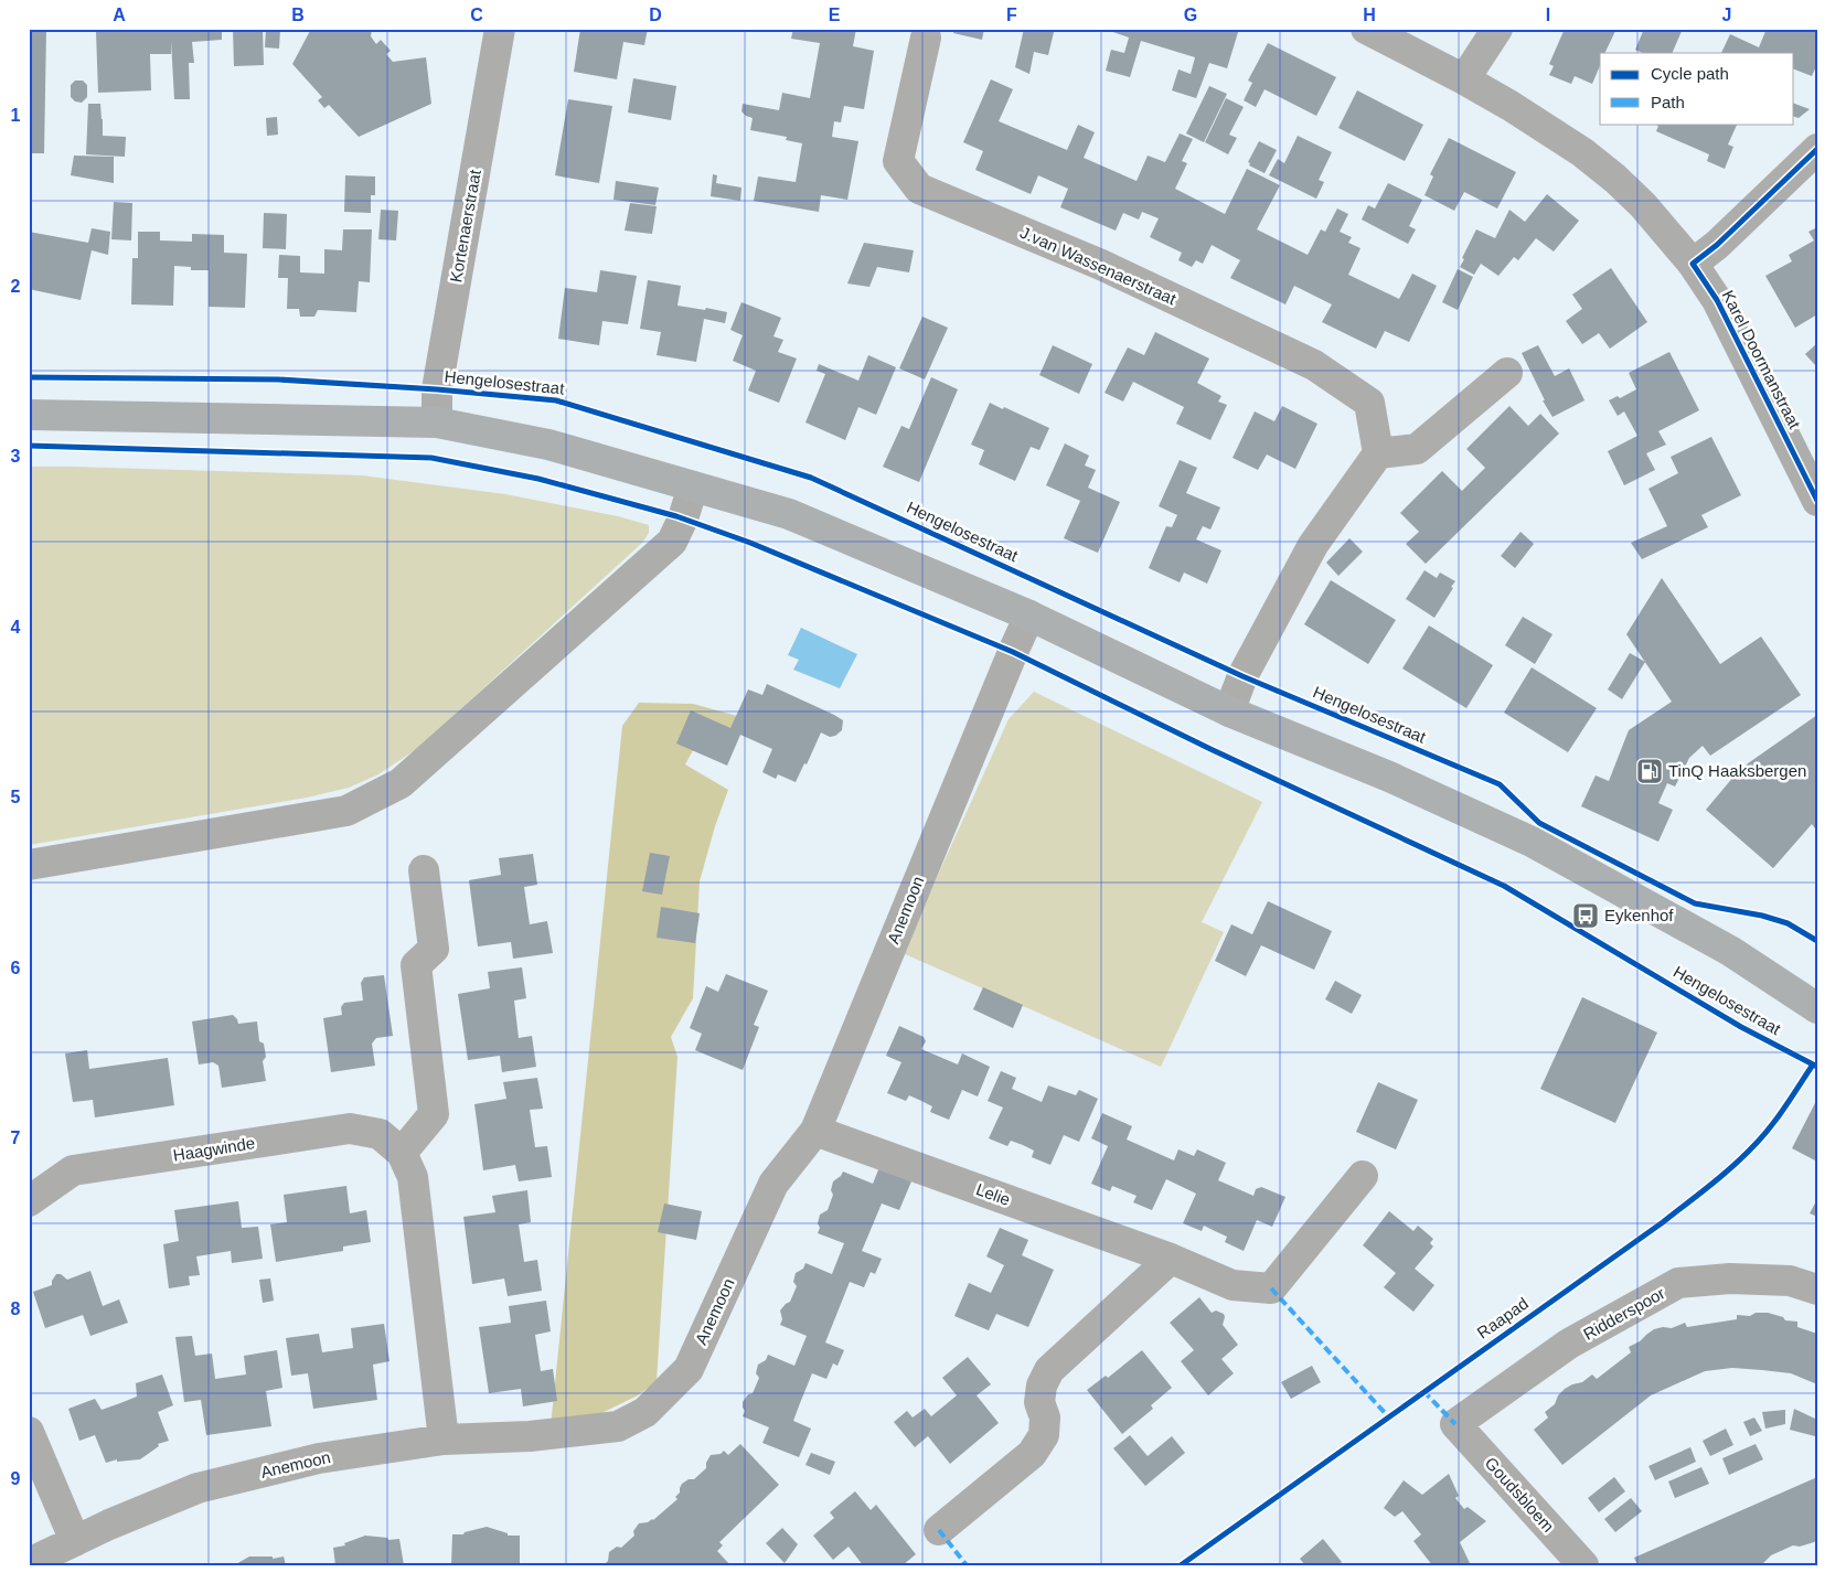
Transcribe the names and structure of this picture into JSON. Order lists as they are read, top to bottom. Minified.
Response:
{"streets":{"street":["Kortenaerstraat","J.van Wassenaerstraat","Karel Doormanstraat","Anemoon","Haagwinde","Lelie","Ridderspoor","Goudsbloem"],"cycle path":["Hengelosestraat","Raapad"]},"crossings":[["Anemoon","Haagwinde"],["Anemoon","Lelie"],["Ridderspoor","Goudsbloem"]],"places":{"fuel station":["TinQ Haaksbergen"],"bus stop":["Eykenhof"]},"legend":["Cycle path","Path"],"grid":{"columns":["A","B","C","D","E","F","G","H","I","J"],"rows":["1","2","3","4","5","6","7","8","9"]}}
